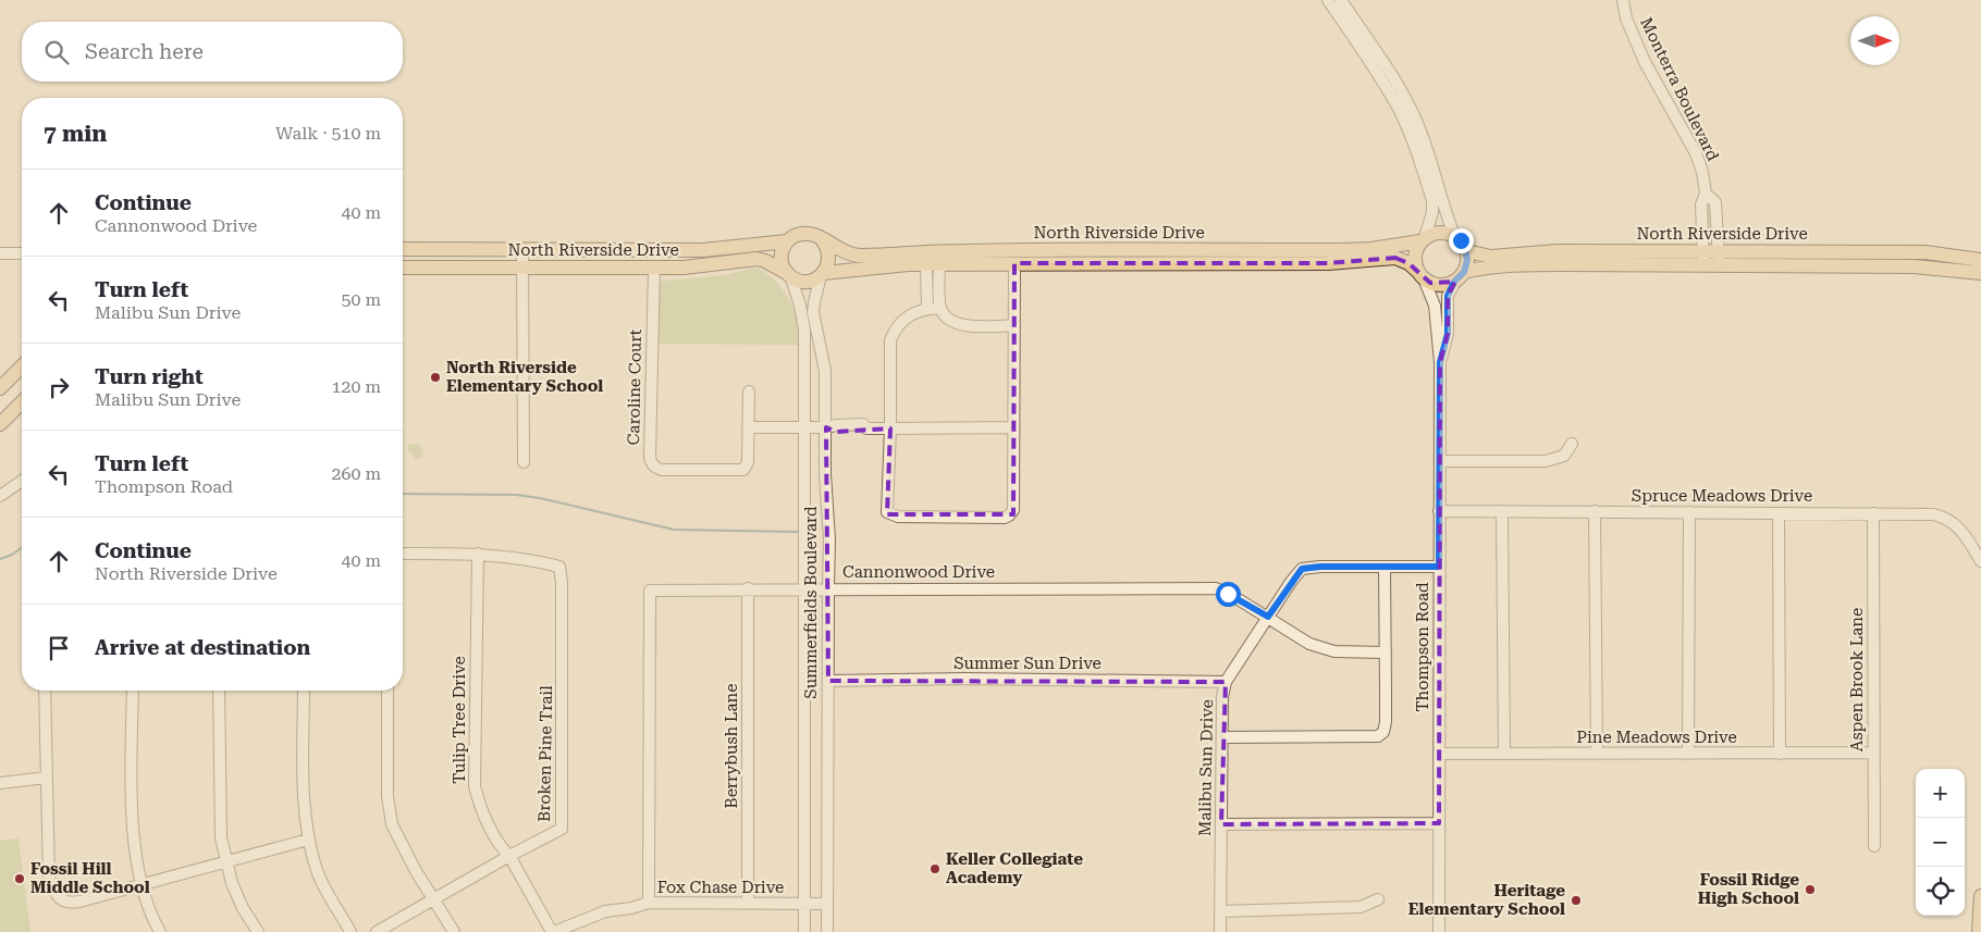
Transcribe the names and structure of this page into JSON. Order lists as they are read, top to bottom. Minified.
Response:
{"streets":{"main road":["North Riverside Drive"],"street":["Monterra Boulevard","Caroline Court","Spruce Meadows Drive","Cannonwood Drive","Summerfields Boulevard","Thompson Road","Summer Sun Drive","Aspen Brook Lane","Tulip Tree Drive","Pine Meadows Drive","Berrybush Lane","Broken Pine Trail","Malibu Sun Drive","Fox Chase Drive"]},"crossings":[["Monterra Boulevard","North Riverside Drive"],["North Riverside Drive","Caroline Court"],["North Riverside Drive","Summerfields Boulevard"],["North Riverside Drive","Thompson Road"],["Spruce Meadows Drive","Thompson Road"],["Spruce Meadows Drive","Aspen Brook Lane"],["Cannonwood Drive","Summerfields Boulevard"],["Cannonwood Drive","Berrybush Lane"],["Cannonwood Drive","Malibu Sun Drive"],["Cannonwood Drive","Fox Chase Drive"],["Summerfields Boulevard","Summer Sun Drive"],["Summerfields Boulevard","Fox Chase Drive"],["Thompson Road","Pine Meadows Drive"],["Thompson Road","Malibu Sun Drive"],["Summer Sun Drive","Malibu Sun Drive"],["Aspen Brook Lane","Pine Meadows Drive"],["Tulip Tree Drive","Broken Pine Trail"],["Tulip Tree Drive","Fox Chase Drive"],["Berrybush Lane","Fox Chase Drive"]],"places":["North Riverside Elementary School","Keller Collegiate Academy","Fossil Hill Middle School","Fossil Ridge High School","Heritage Elementary School"],"north":"right","page":{"search":"Search here","heading":["7 min","Walk · 510 m"],"list":[["Continue","Cannonwood Drive","40 m"],["Turn left","Malibu Sun Drive","50 m"],["Turn right","Malibu Sun Drive","120 m"],["Turn left","Thompson Road","260 m"],["Continue","North Riverside Drive","40 m"],"Arrive at destination"],"map_buttons":["+","−"]}}
